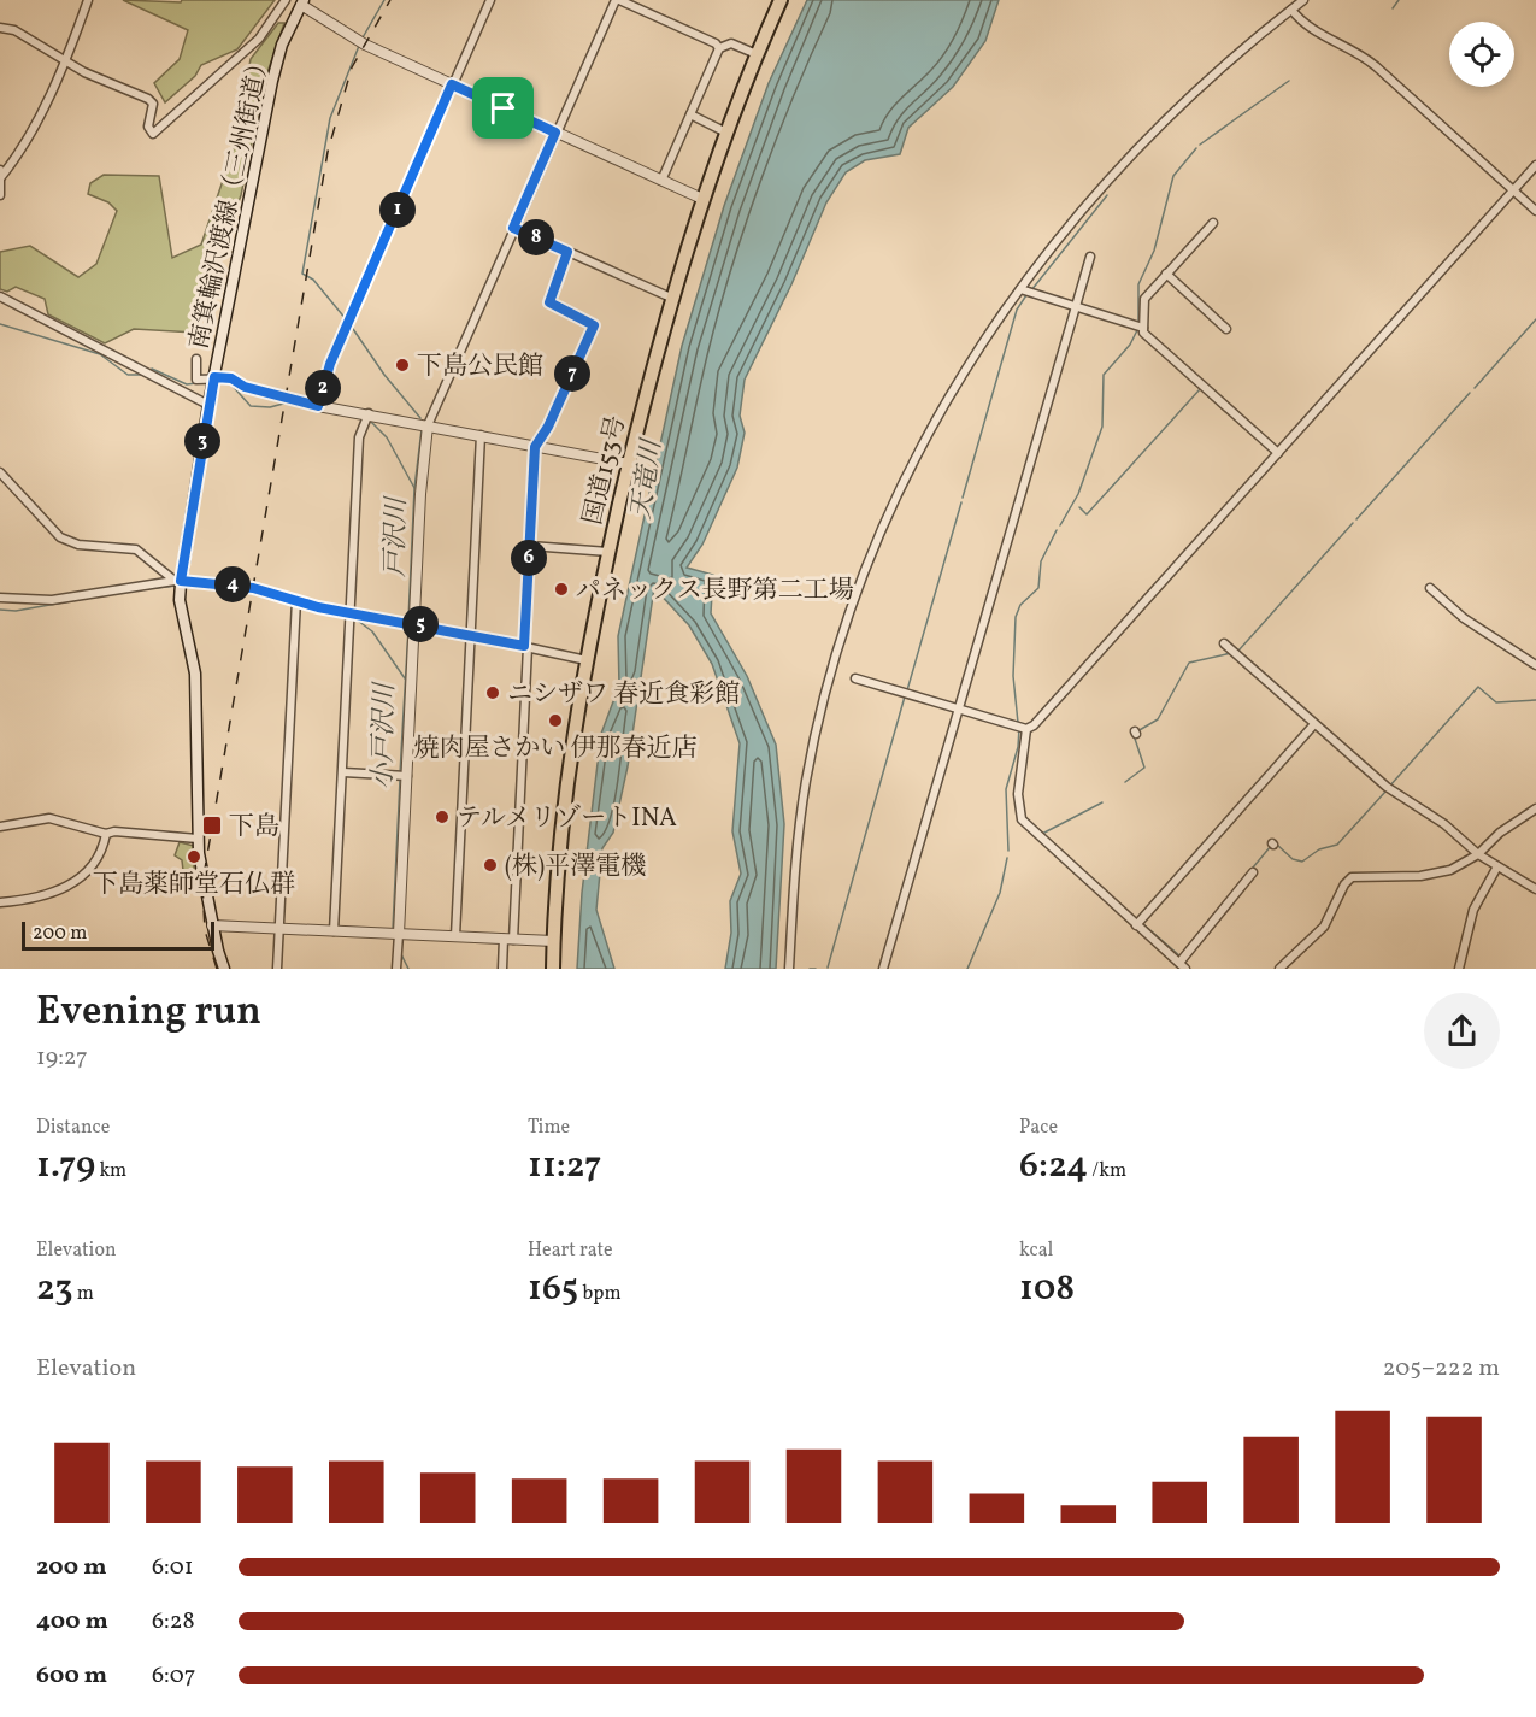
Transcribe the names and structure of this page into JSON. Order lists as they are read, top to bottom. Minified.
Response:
{"streets":{"highway":["国道153号"],"main road":["南箕輪沢渡線（三州街道）"]},"water":["天竜川","戸沢川","小戸沢川"],"places":{"other":["下島公民館","パネックス長野第二工場","ニシザワ 春近食彩館","焼肉屋さかい 伊那春近店","テルメリゾートINA","下島薬師堂石仏群","(株)平澤電機"],"transit":["下島"]},"scale_bar":"200 m","page":{"pins":["1","8","7","2","3","6","4","5"],"scale":"200 m","heading":["Evening run","19:27"],"stats":[["Distance","1.79 km"],["Time","11:27"],["Pace","6:24 /km"],["Elevation","23 m"],["Heart rate","165 bpm"],["kcal","108"]],"chart":["Elevation","205–222 m"],"list":[{"name":"200 m","note":"6:01"},{"name":"400 m","note":"6:28"},{"name":"600 m","note":"6:07"}]}}
